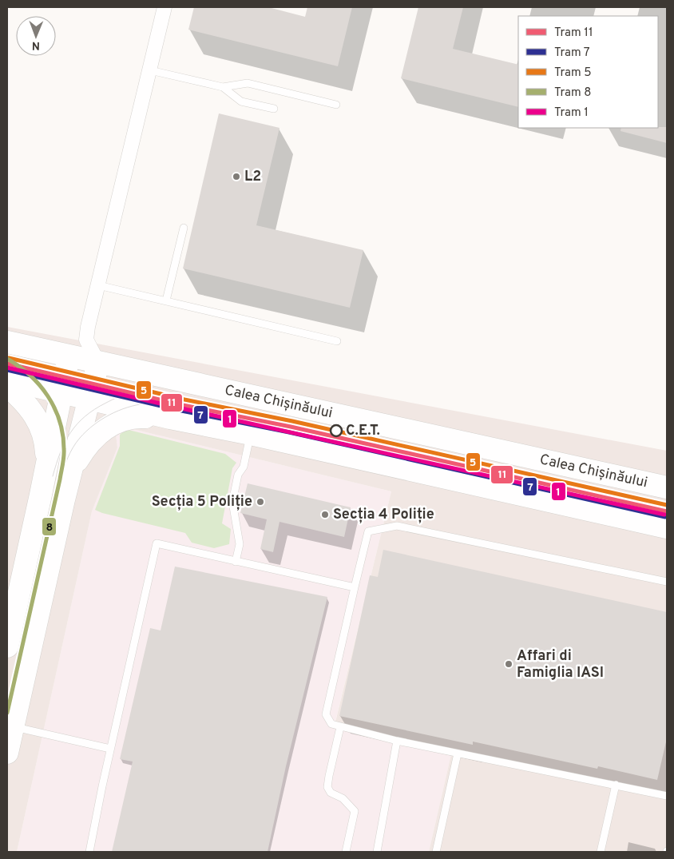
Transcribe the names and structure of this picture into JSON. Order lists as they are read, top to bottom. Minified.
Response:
{"streets":{"main road":["Calea Chișinăului"]},"places":["L2","C.E.T.","Secția 5 Poliție","Secția 4 Poliție","Affari di Famiglia IASI"],"lines":["tram line 5","tram line 8","tram line 11","tram line 1","tram line 7"],"legend":["Tram 11","Tram 7","Tram 5","Tram 8","Tram 1"],"north":"bottom"}
